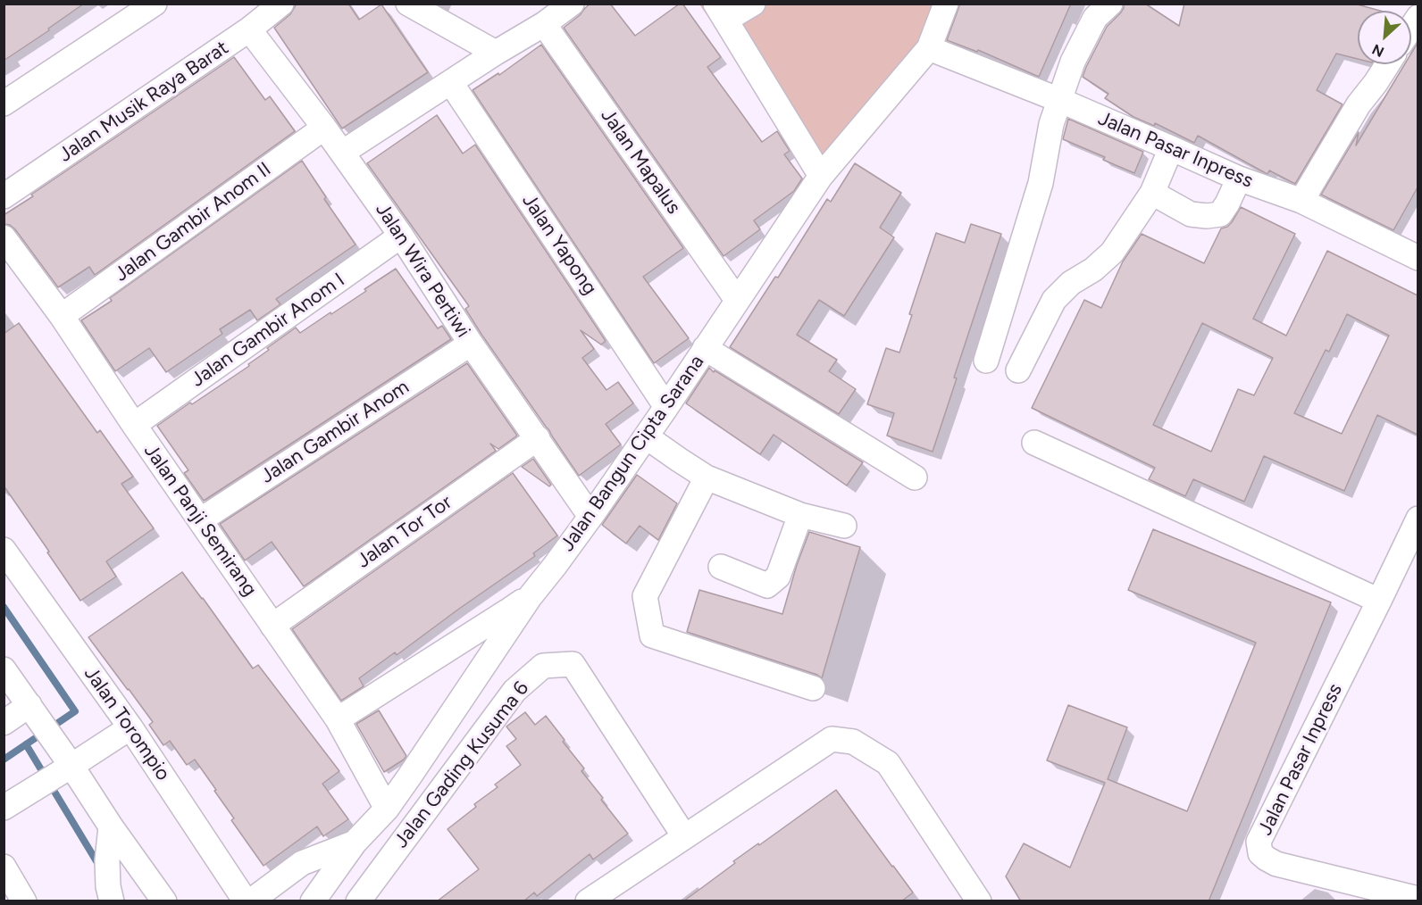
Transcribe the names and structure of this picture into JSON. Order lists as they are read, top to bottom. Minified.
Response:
{"streets":{"street":["Jalan Musik Raya Barat","Jalan Pasar Inpress","Jalan Mapalus","Jalan Gambir Anom II","Jalan Yapong","Jalan Wira Pertiwi","Jalan Gambir Anom I","Jalan Gambir Anom","Jalan Bangun Cipta Sarana","Jalan Panji Semirang","Jalan Tor Tor","Jalan Torompio","Jalan Gading Kusuma 6"]},"crossings":[["Jalan Musik Raya Barat","Jalan Wira Pertiwi"],["Jalan Pasar Inpress","Jalan Bangun Cipta Sarana"],["Jalan Mapalus","Jalan Bangun Cipta Sarana"],["Jalan Gambir Anom II","Jalan Wira Pertiwi"],["Jalan Gambir Anom II","Jalan Panji Semirang"],["Jalan Yapong","Jalan Bangun Cipta Sarana"],["Jalan Wira Pertiwi","Jalan Gambir Anom I"],["Jalan Wira Pertiwi","Jalan Gambir Anom"],["Jalan Wira Pertiwi","Jalan Bangun Cipta Sarana"],["Jalan Wira Pertiwi","Jalan Tor Tor"],["Jalan Gambir Anom I","Jalan Panji Semirang"],["Jalan Gambir Anom","Jalan Panji Semirang"],["Jalan Bangun Cipta Sarana","Jalan Panji Semirang"],["Jalan Panji Semirang","Jalan Tor Tor"]],"north":"bottom left"}
